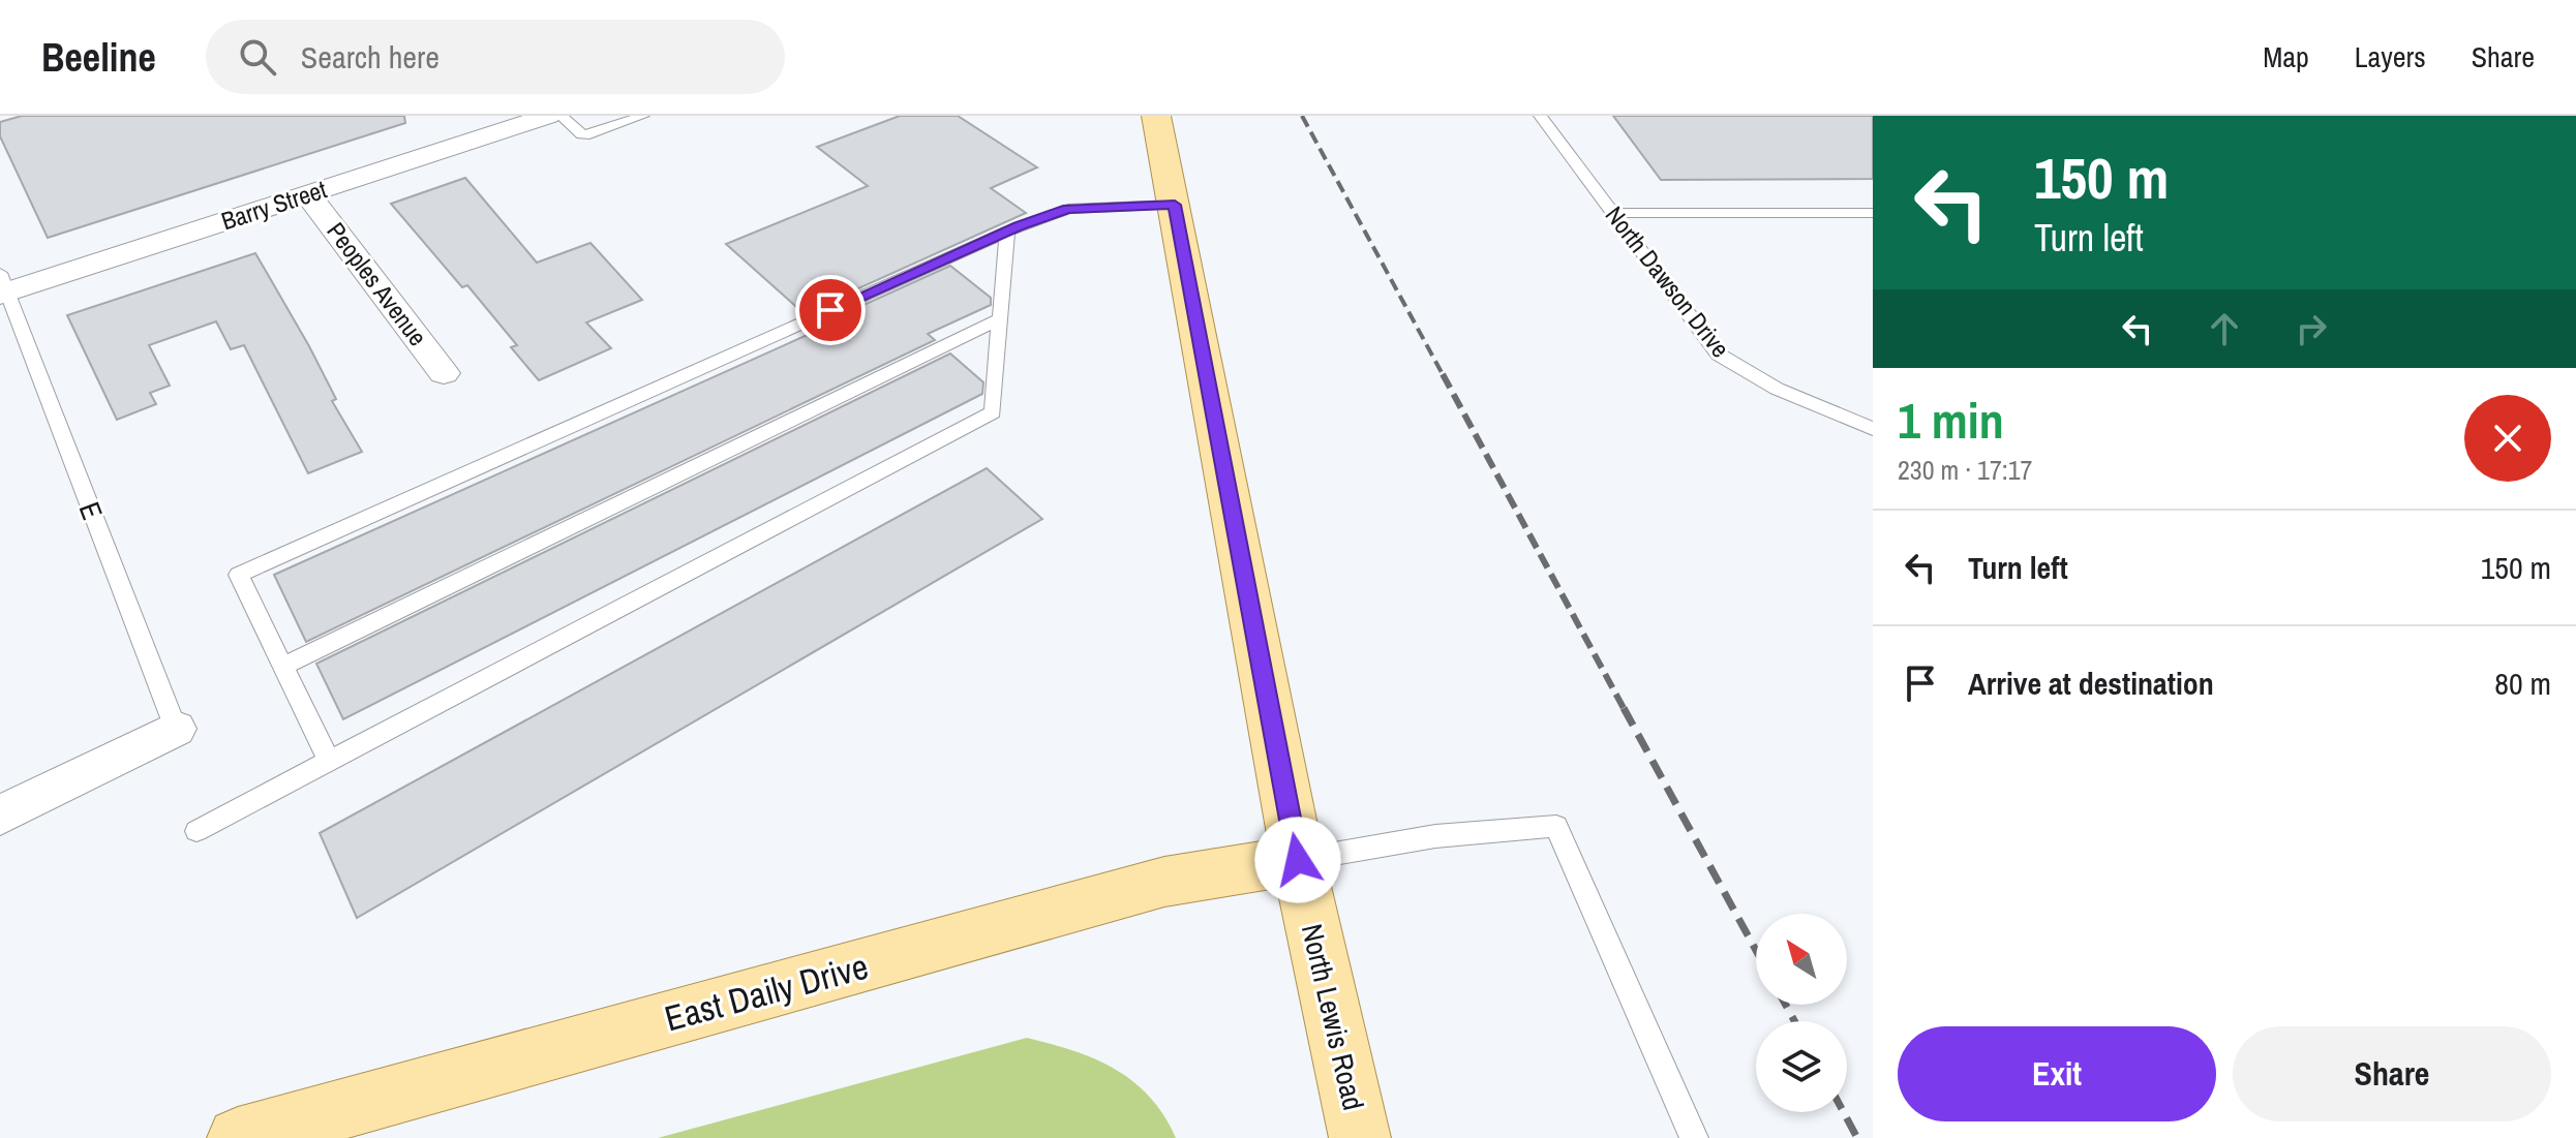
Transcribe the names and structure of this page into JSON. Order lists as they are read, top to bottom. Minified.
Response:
{"streets":{"main road":["East Daily Drive","North Lewis Road"],"street":["Barry Street","Peoples Avenue"],"lane":["North Dawson Drive","E"]},"crossings":[["Barry Street","Peoples Avenue"],["Barry Street","E"],["East Daily Drive","North Lewis Road"]],"north":"top left","page":{"header":"Beeline","search":"Search here","nav":["Map","Layers","Share"],"turn":["150 m","Turn left"],"heading":["1 min","230 m · 17:17"],"list":[{"name":"Turn left","value":"150 m"},{"name":"Arrive at destination","value":"80 m"}],"buttons":["Exit","Share"]}}
